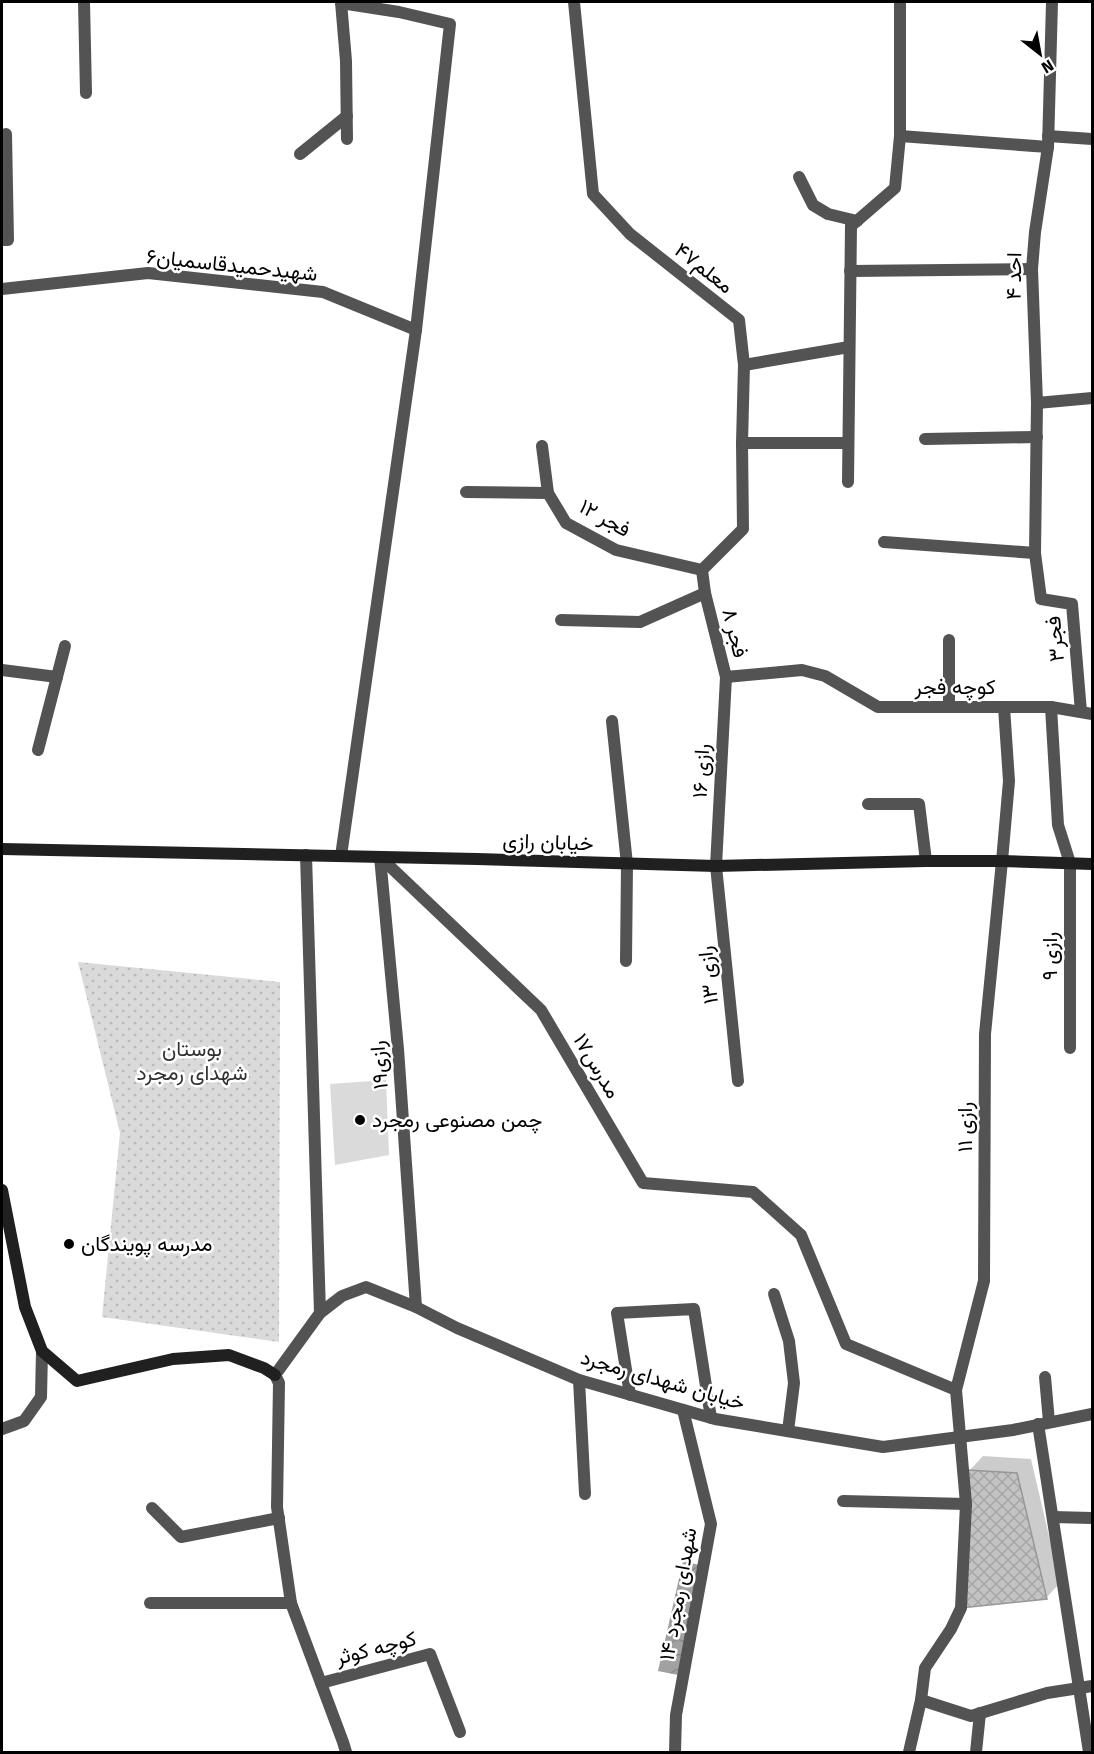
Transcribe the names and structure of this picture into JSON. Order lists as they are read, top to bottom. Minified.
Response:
{"streets":{"street":["شهیدحمیدقاسمیان۶","معلم۴۷","احد ۴","فجر ۱۲","فجر ۸","فجر۳","کوچه فجر","رازی ۱۶","خیابان رازی","رازی ۹","رازی ۱۳","رازی۱۹","مدرس۱۷","رازی ۱۱","خیابان شهدای رمجرد","شهدای رمجرد ۱۴","کوچه کوثر"]},"crossings":[["معلم۴۷","فجر ۱۲"],["معلم۴۷","فجر ۸"],["احد ۴","فجر۳"],["فجر ۱۲","فجر ۸"],["فجر ۸","کوچه فجر"],["فجر ۸","رازی ۱۶"],["فجر۳","کوچه فجر"],["کوچه فجر","رازی ۹"],["کوچه فجر","رازی ۱۱"],["رازی ۱۶","خیابان رازی"],["رازی ۱۶","رازی ۱۳"],["خیابان رازی","رازی ۹"],["خیابان رازی","رازی ۱۳"],["خیابان رازی","رازی۱۹"],["خیابان رازی","مدرس۱۷"],["خیابان رازی","رازی ۱۱"],["رازی۱۹","مدرس۱۷"],["رازی۱۹","خیابان شهدای رمجرد"],["مدرس۱۷","رازی ۱۱"],["رازی ۱۱","خیابان شهدای رمجرد"],["خیابان شهدای رمجرد","شهدای رمجرد ۱۴"]],"parks":["بوستان شهدای رمجرد"],"places":["چمن مصنوعی رمجرد","مدرسه پویندگان"],"north":"bottom right"}
